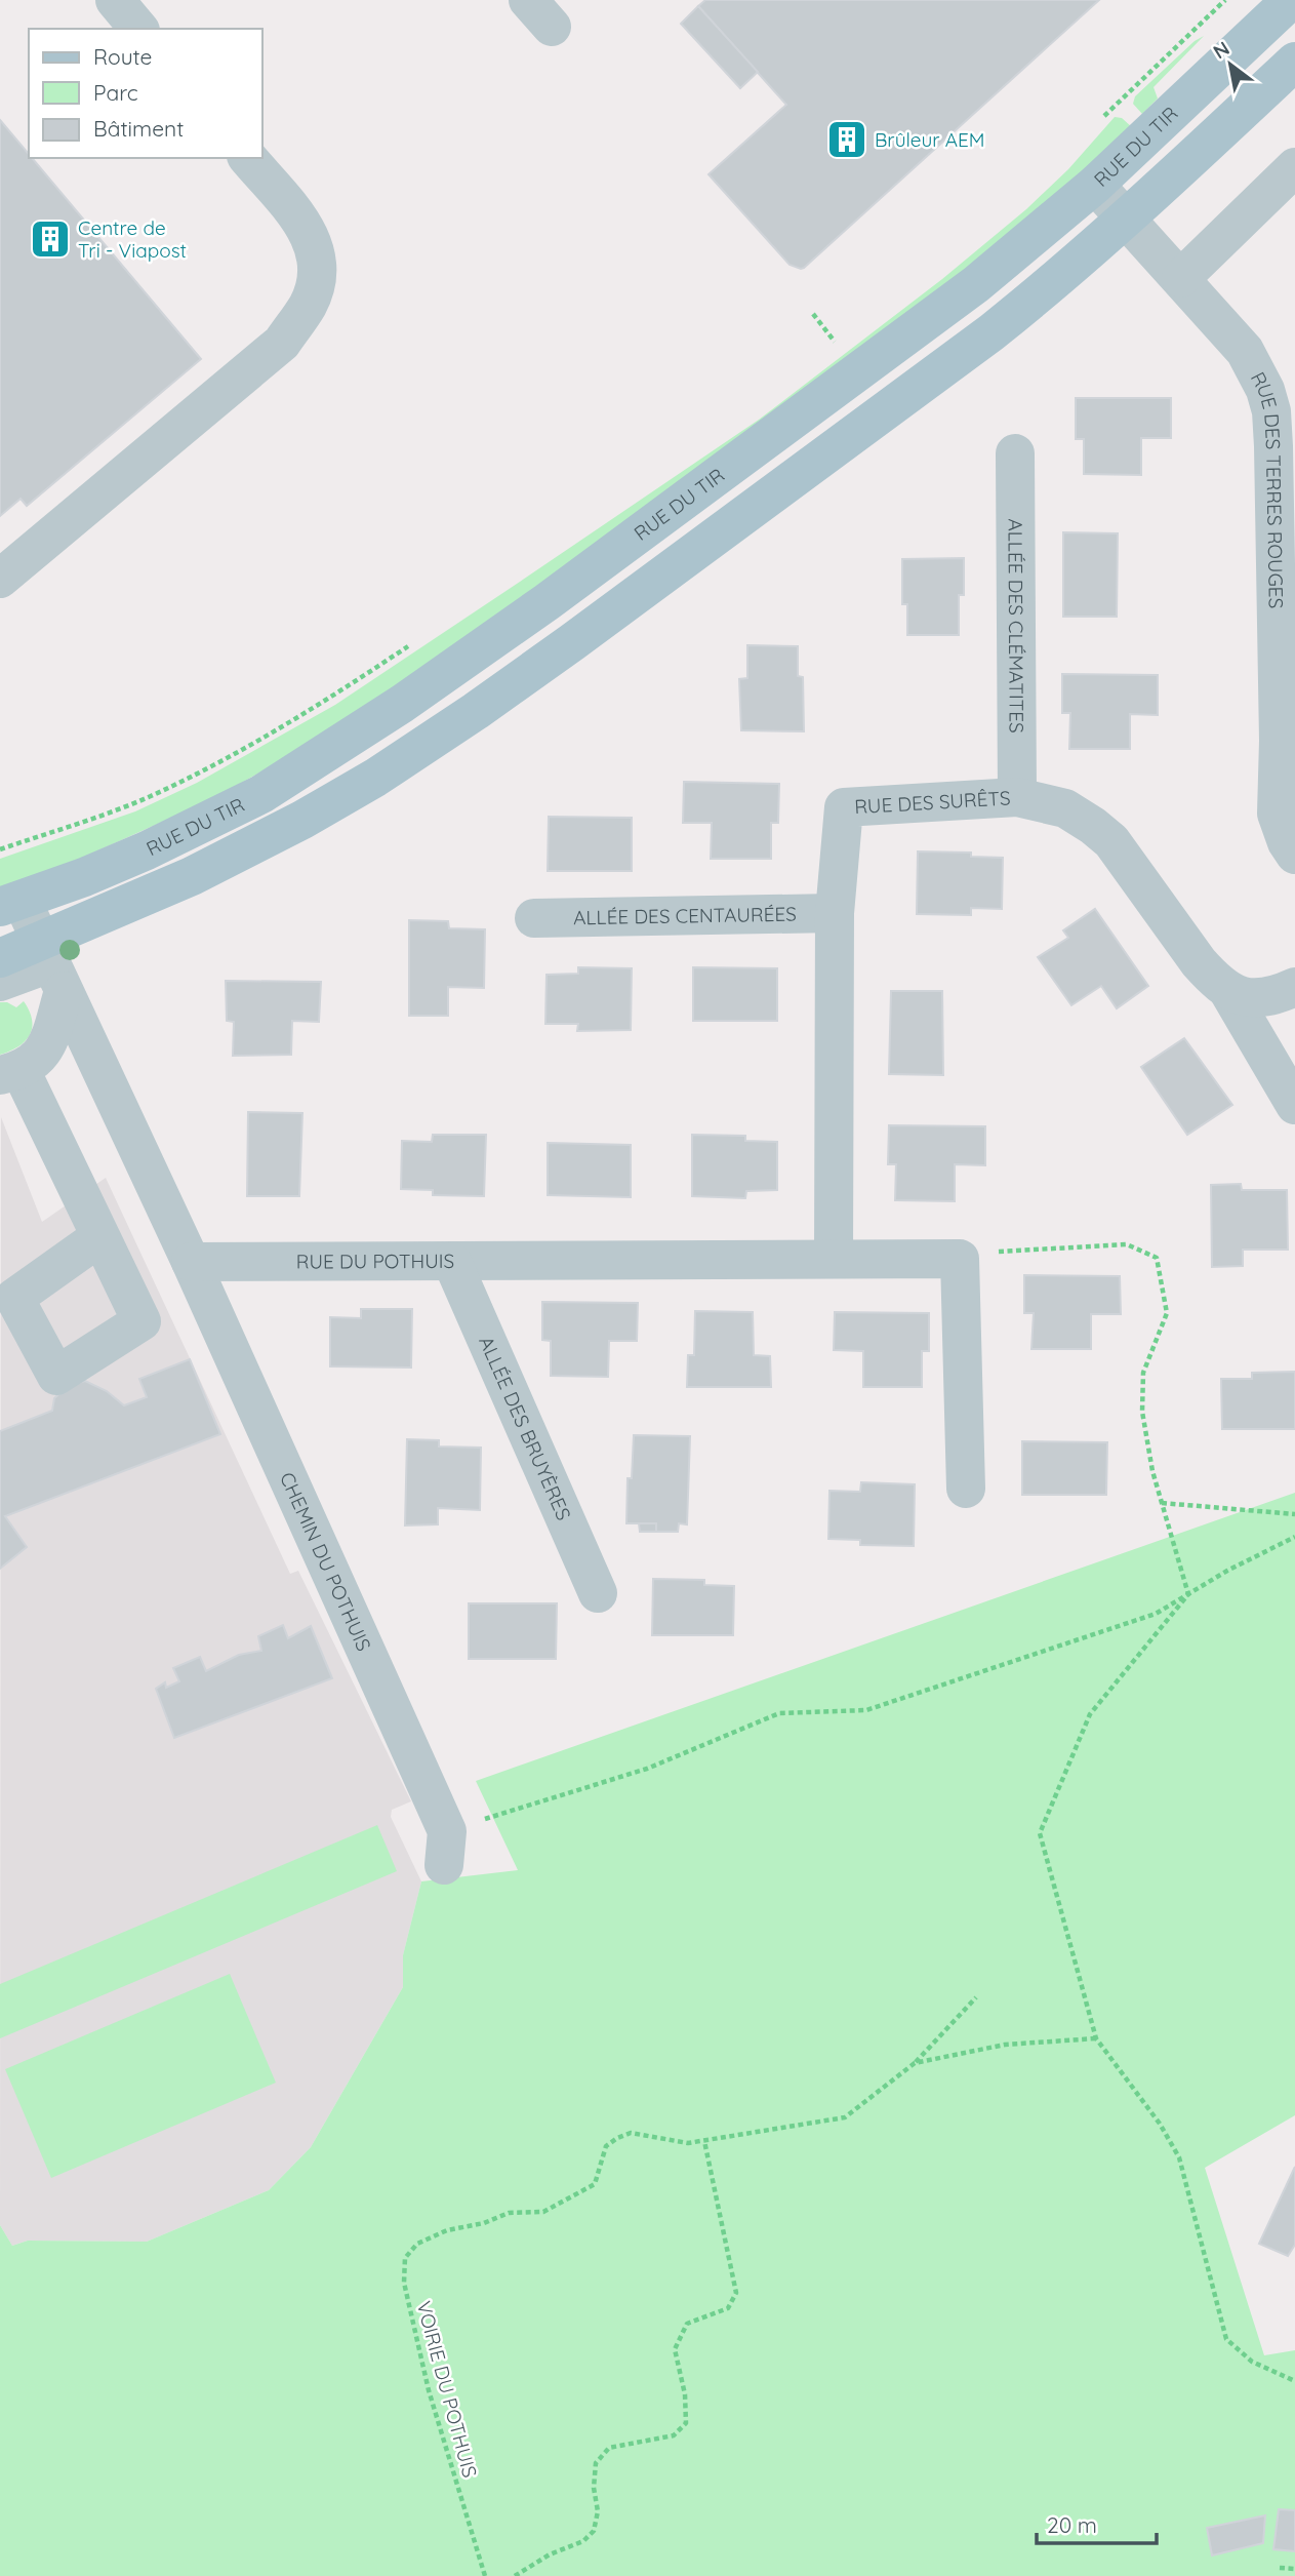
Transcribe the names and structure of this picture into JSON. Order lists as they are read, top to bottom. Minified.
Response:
{"streets":{"main road":["RUE DU TIR"],"street":["RUE DES TERRES ROUGES","ALLÉE DES CLÉMATITES","RUE DES SURÊTS","ALLÉE DES CENTAURÉES","RUE DU POTHUIS","ALLÉE DES BRUYÈRES","CHEMIN DU POTHUIS"],"path":["VOIRIE DU POTHUIS"]},"crossings":[["RUE DU TIR","RUE DES TERRES ROUGES"],["ALLÉE DES CLÉMATITES","RUE DES SURÊTS"],["RUE DES SURÊTS","ALLÉE DES CENTAURÉES"],["RUE DES SURÊTS","RUE DU POTHUIS"],["RUE DU POTHUIS","ALLÉE DES BRUYÈRES"],["RUE DU POTHUIS","CHEMIN DU POTHUIS"]],"places":{"building":["Brûleur AEM","Centre de Tri - Viapost"]},"legend":["Route","Parc","Bâtiment"],"scale_bar":"20 m","north":"top left"}
